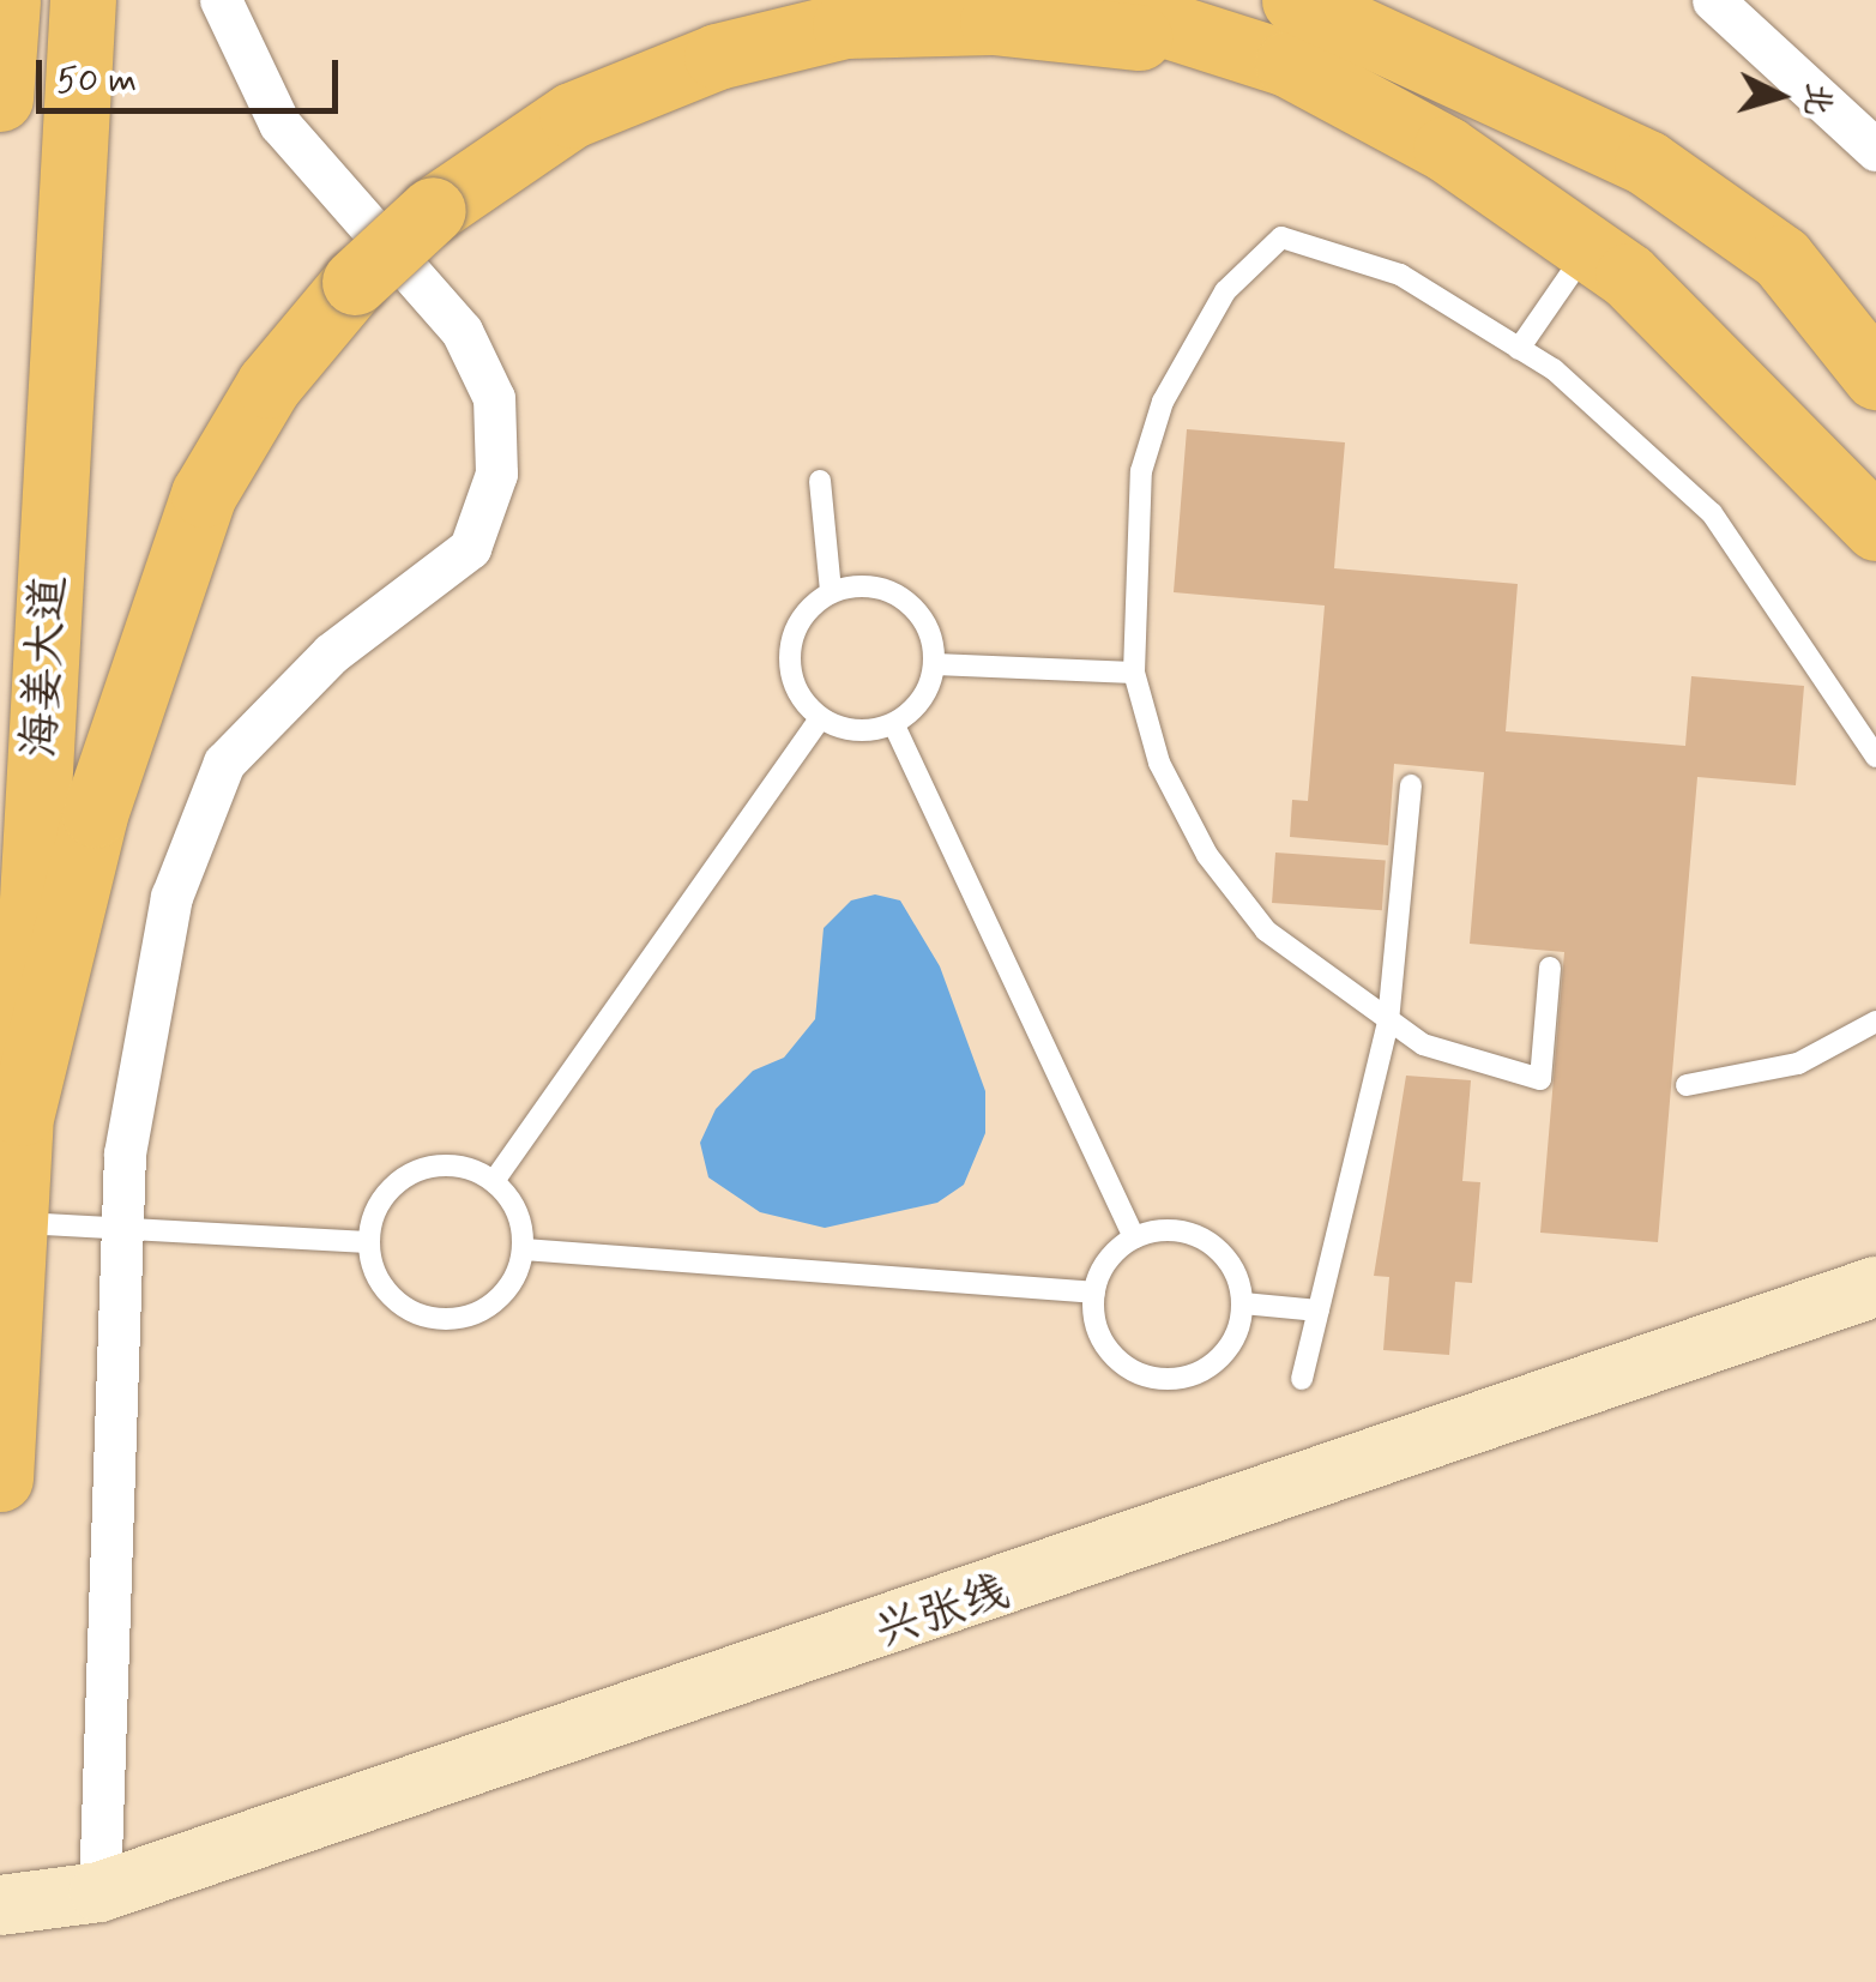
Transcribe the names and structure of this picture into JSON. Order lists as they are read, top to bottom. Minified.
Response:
{"streets":{"main road":["海姜大道","兴张线"]},"scale_bar":"50 m","north":"right"}
